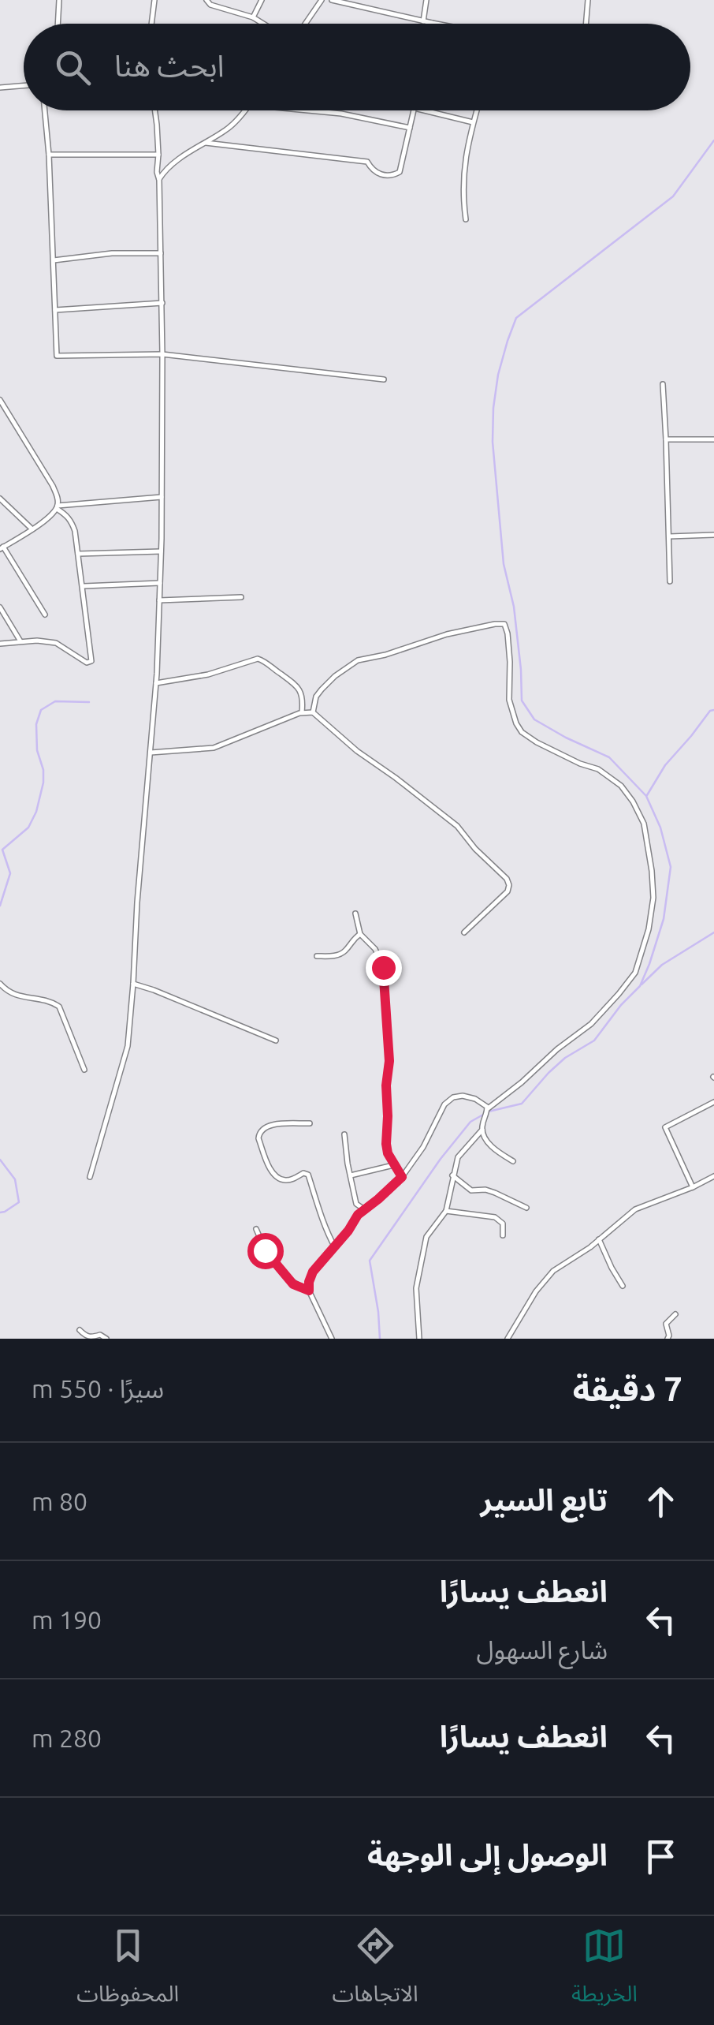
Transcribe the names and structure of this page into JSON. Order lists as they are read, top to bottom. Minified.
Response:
{"page":{"search":"ابحث هنا","heading":["7 دقيقة","سيرًا · 550 m"],"list":[["تابع السير","80 m"],["انعطف يسارًا","شارع السهول","190 m"],["انعطف يسارًا","280 m"],"الوصول إلى الوجهة"],"nav":["الخريطة","الاتجاهات","المحفوظات"]}}
